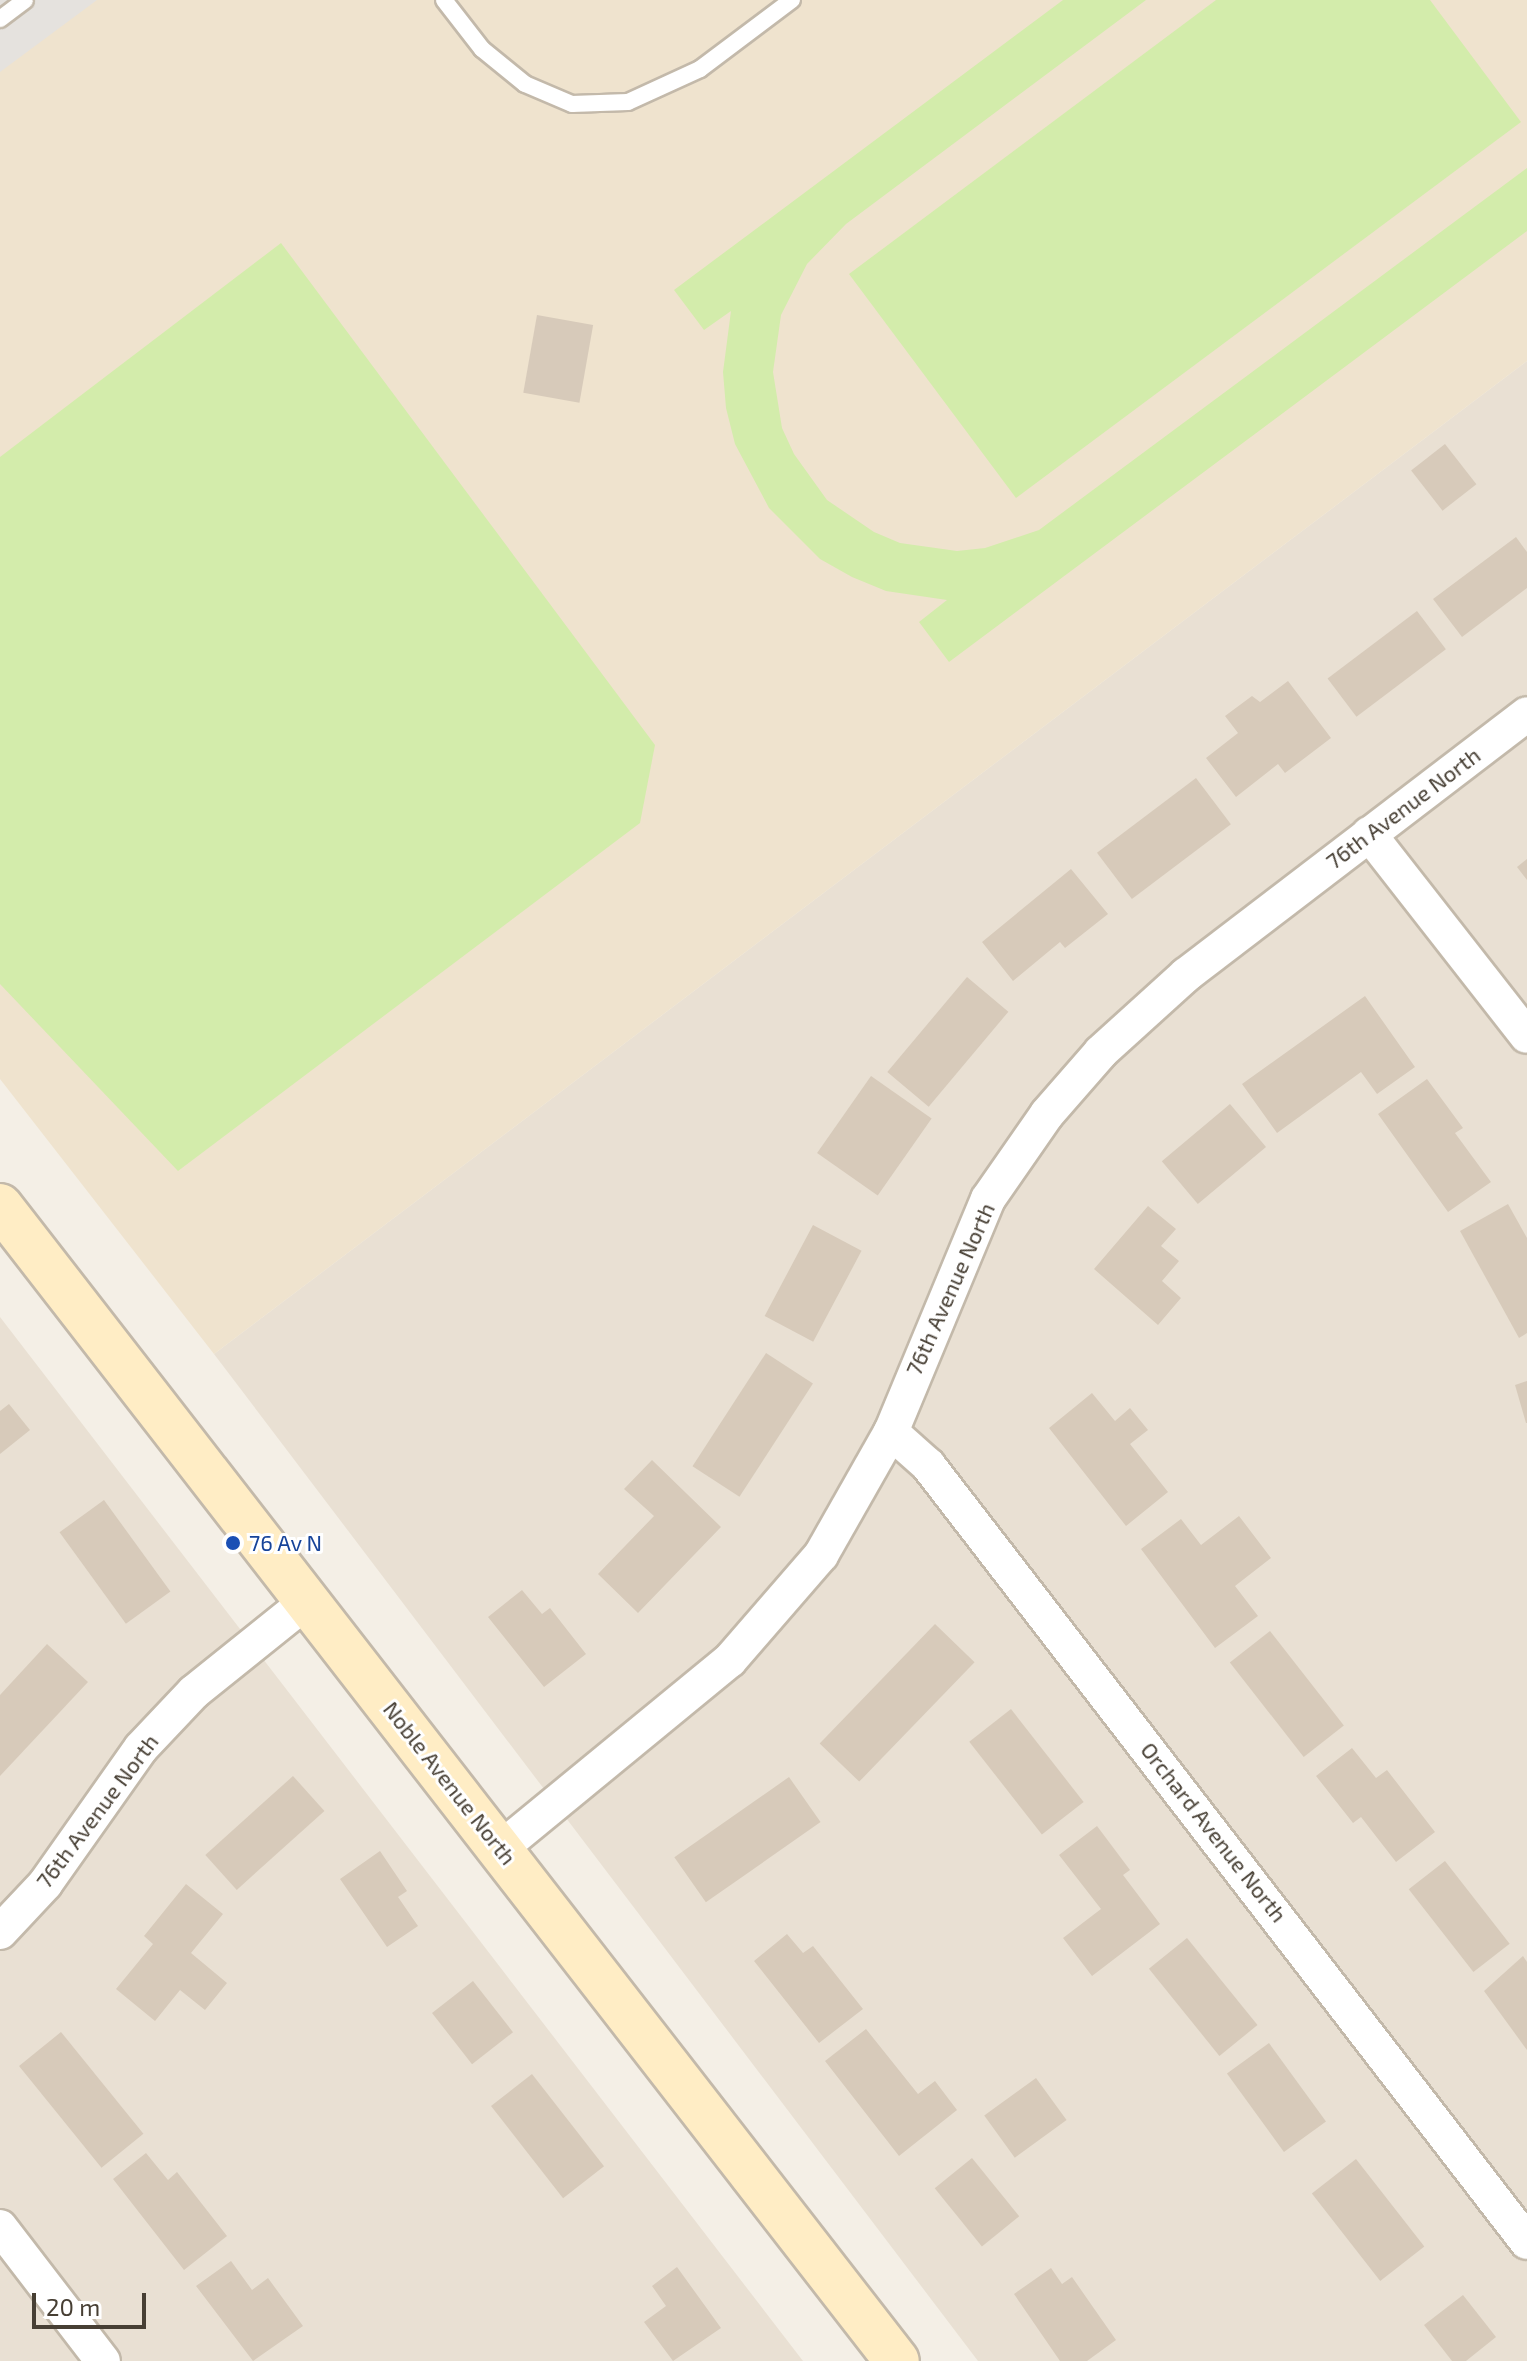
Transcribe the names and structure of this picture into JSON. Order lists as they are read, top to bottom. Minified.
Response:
{"streets":{"street":["76th Avenue North","Noble Avenue North","Orchard Avenue North"]},"crossings":[["76th Avenue North","Noble Avenue North"],["76th Avenue North","Orchard Avenue North"]],"places":["76 Av N"],"scale_bar":"20 m"}
